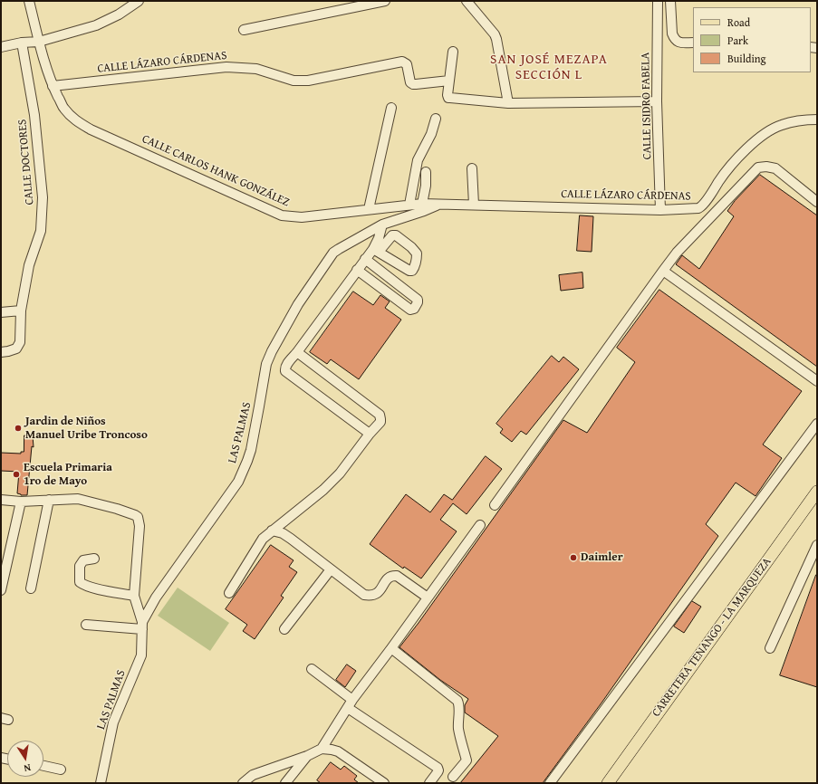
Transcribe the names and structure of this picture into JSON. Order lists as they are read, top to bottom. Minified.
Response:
{"streets":{"main road":["CARRETERA TENANGO - LA MARQUEZA"],"street":["CALLE LÁZARO CÁRDENAS","CALLE ISIDRO FABELA","CALLE DOCTORES","CALLE CARLOS HANK GONZÁLEZ","LAS PALMAS"]},"crossings":[["CALLE LÁZARO CÁRDENAS","CALLE ISIDRO FABELA"],["CALLE LÁZARO CÁRDENAS","CALLE CARLOS HANK GONZÁLEZ"],["CALLE LÁZARO CÁRDENAS","LAS PALMAS"],["CALLE CARLOS HANK GONZÁLEZ","LAS PALMAS"]],"districts":["SAN JOSÉ MEZAPA SECCIÓN L"],"places":["Jardin de Niños Manuel Uribe Troncoso","Escuela Primaria 1ro de Mayo","Daimler"],"legend":["Road","Park","Building"],"north":"bottom"}
